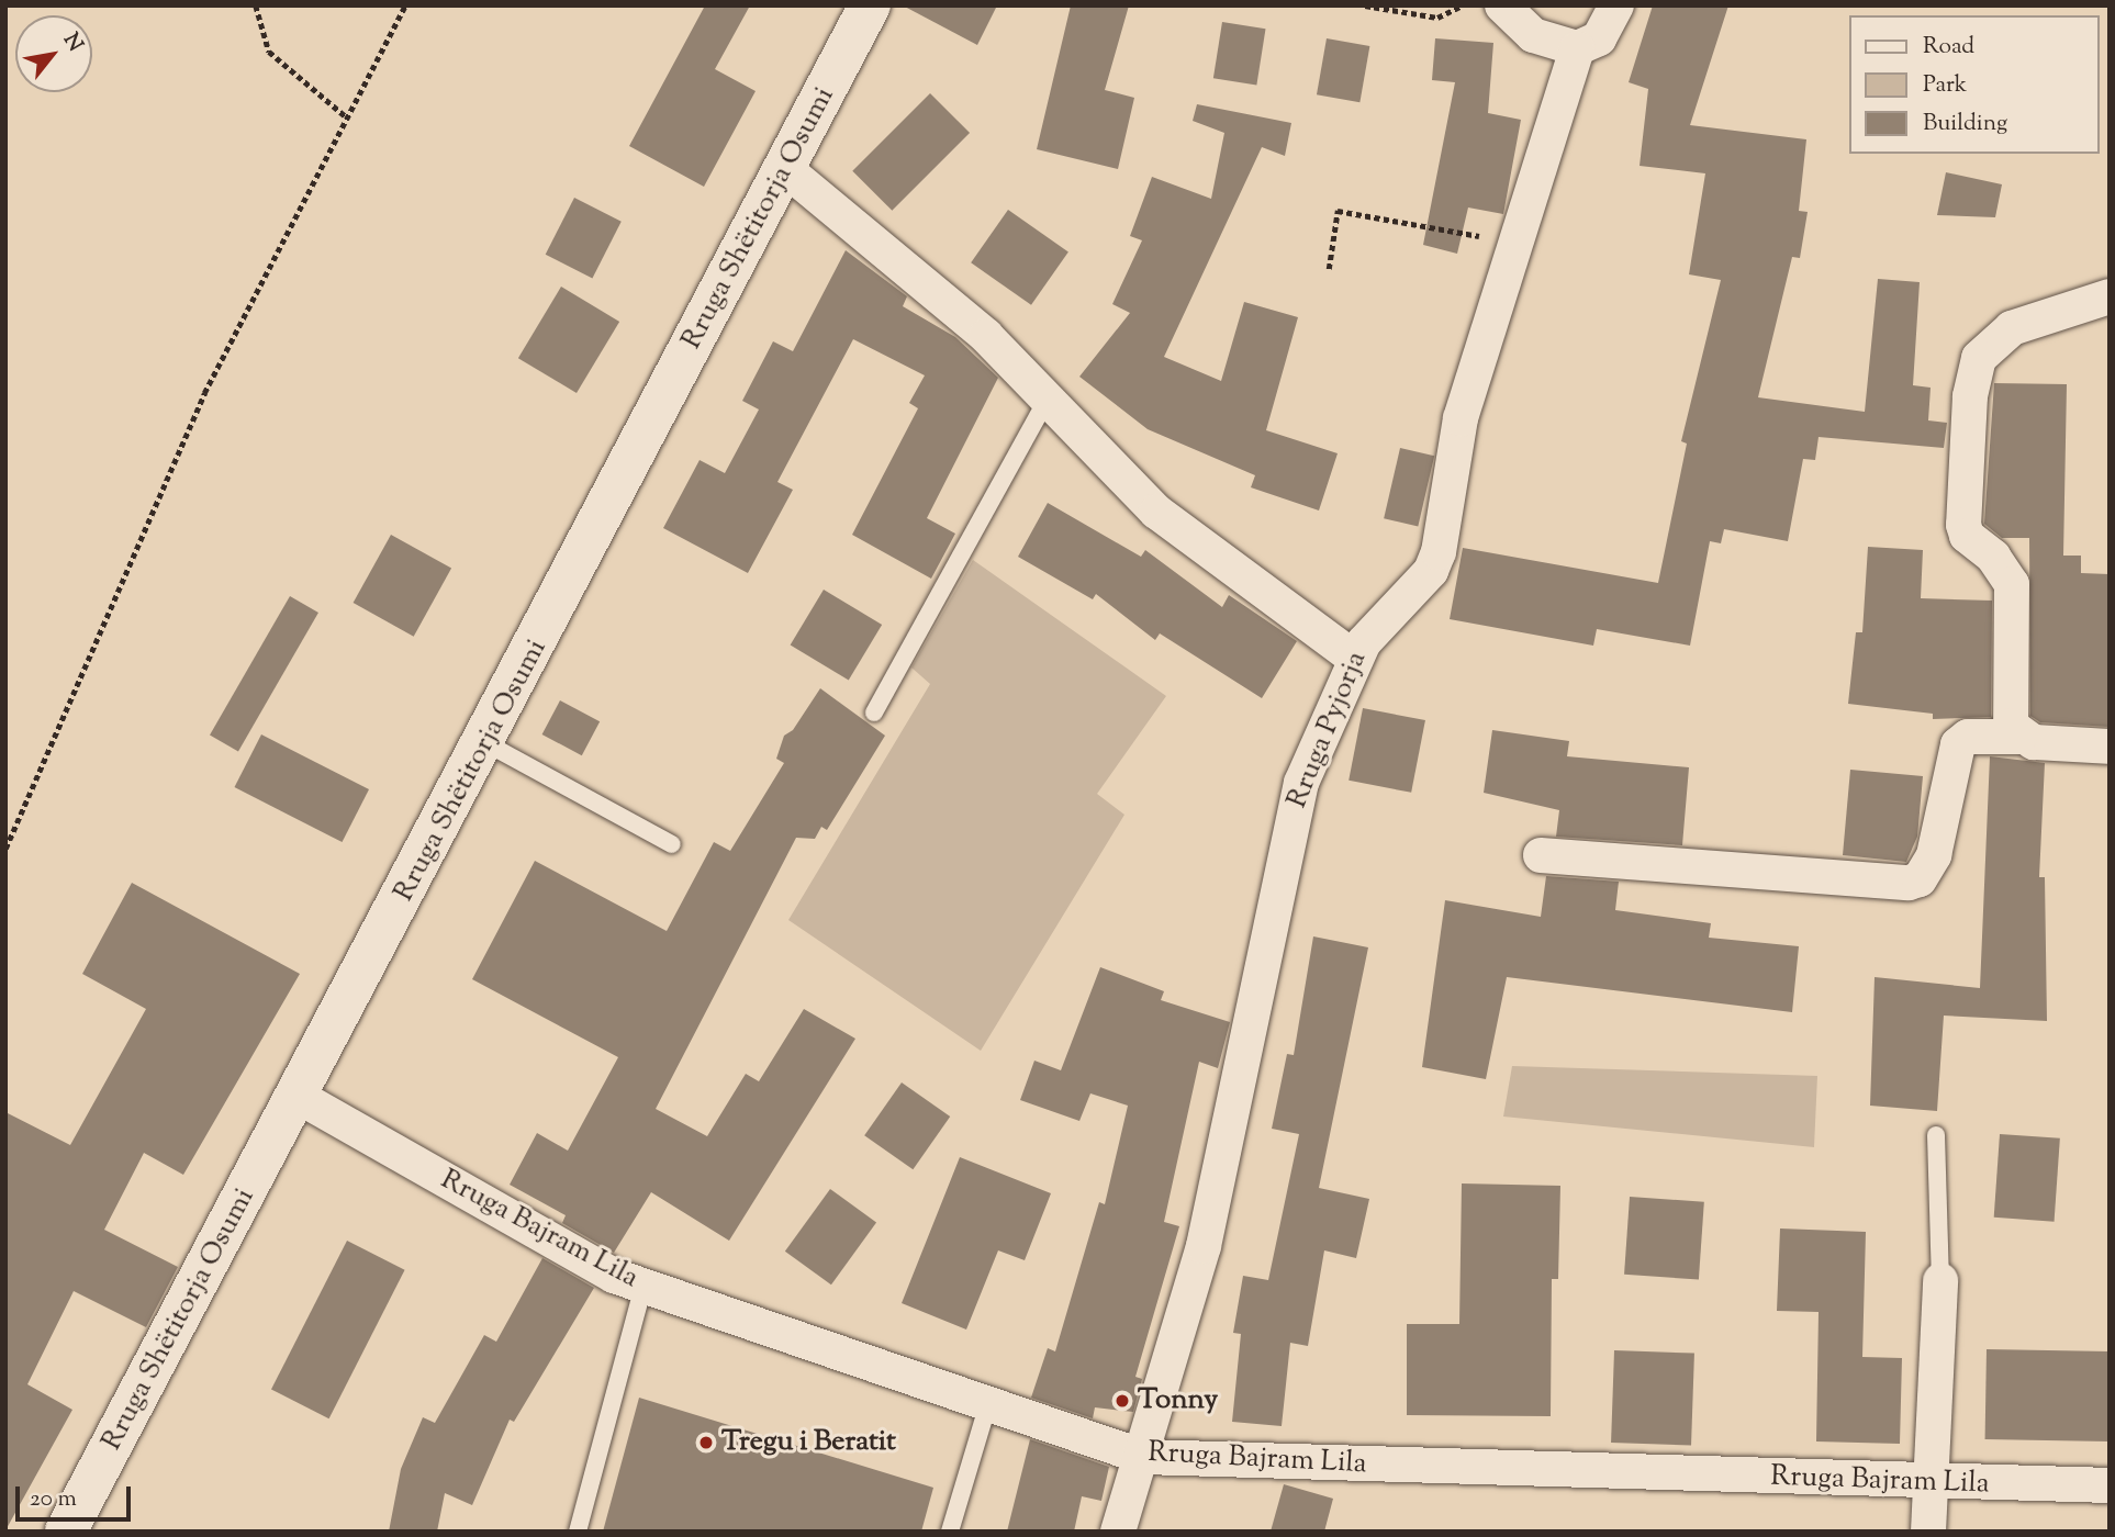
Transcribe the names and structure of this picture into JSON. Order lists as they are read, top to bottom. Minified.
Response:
{"streets":{"main road":["Rruga Shëtitorja Osumi"],"street":["Rruga Pyjorja","Rruga Bajram Lila"]},"crossings":[["Rruga Shëtitorja Osumi","Rruga Bajram Lila"],["Rruga Pyjorja","Rruga Bajram Lila"]],"places":["Tonny","Tregu i Beratit"],"legend":["Road","Park","Building"],"scale_bar":"20 m","north":"top right"}
